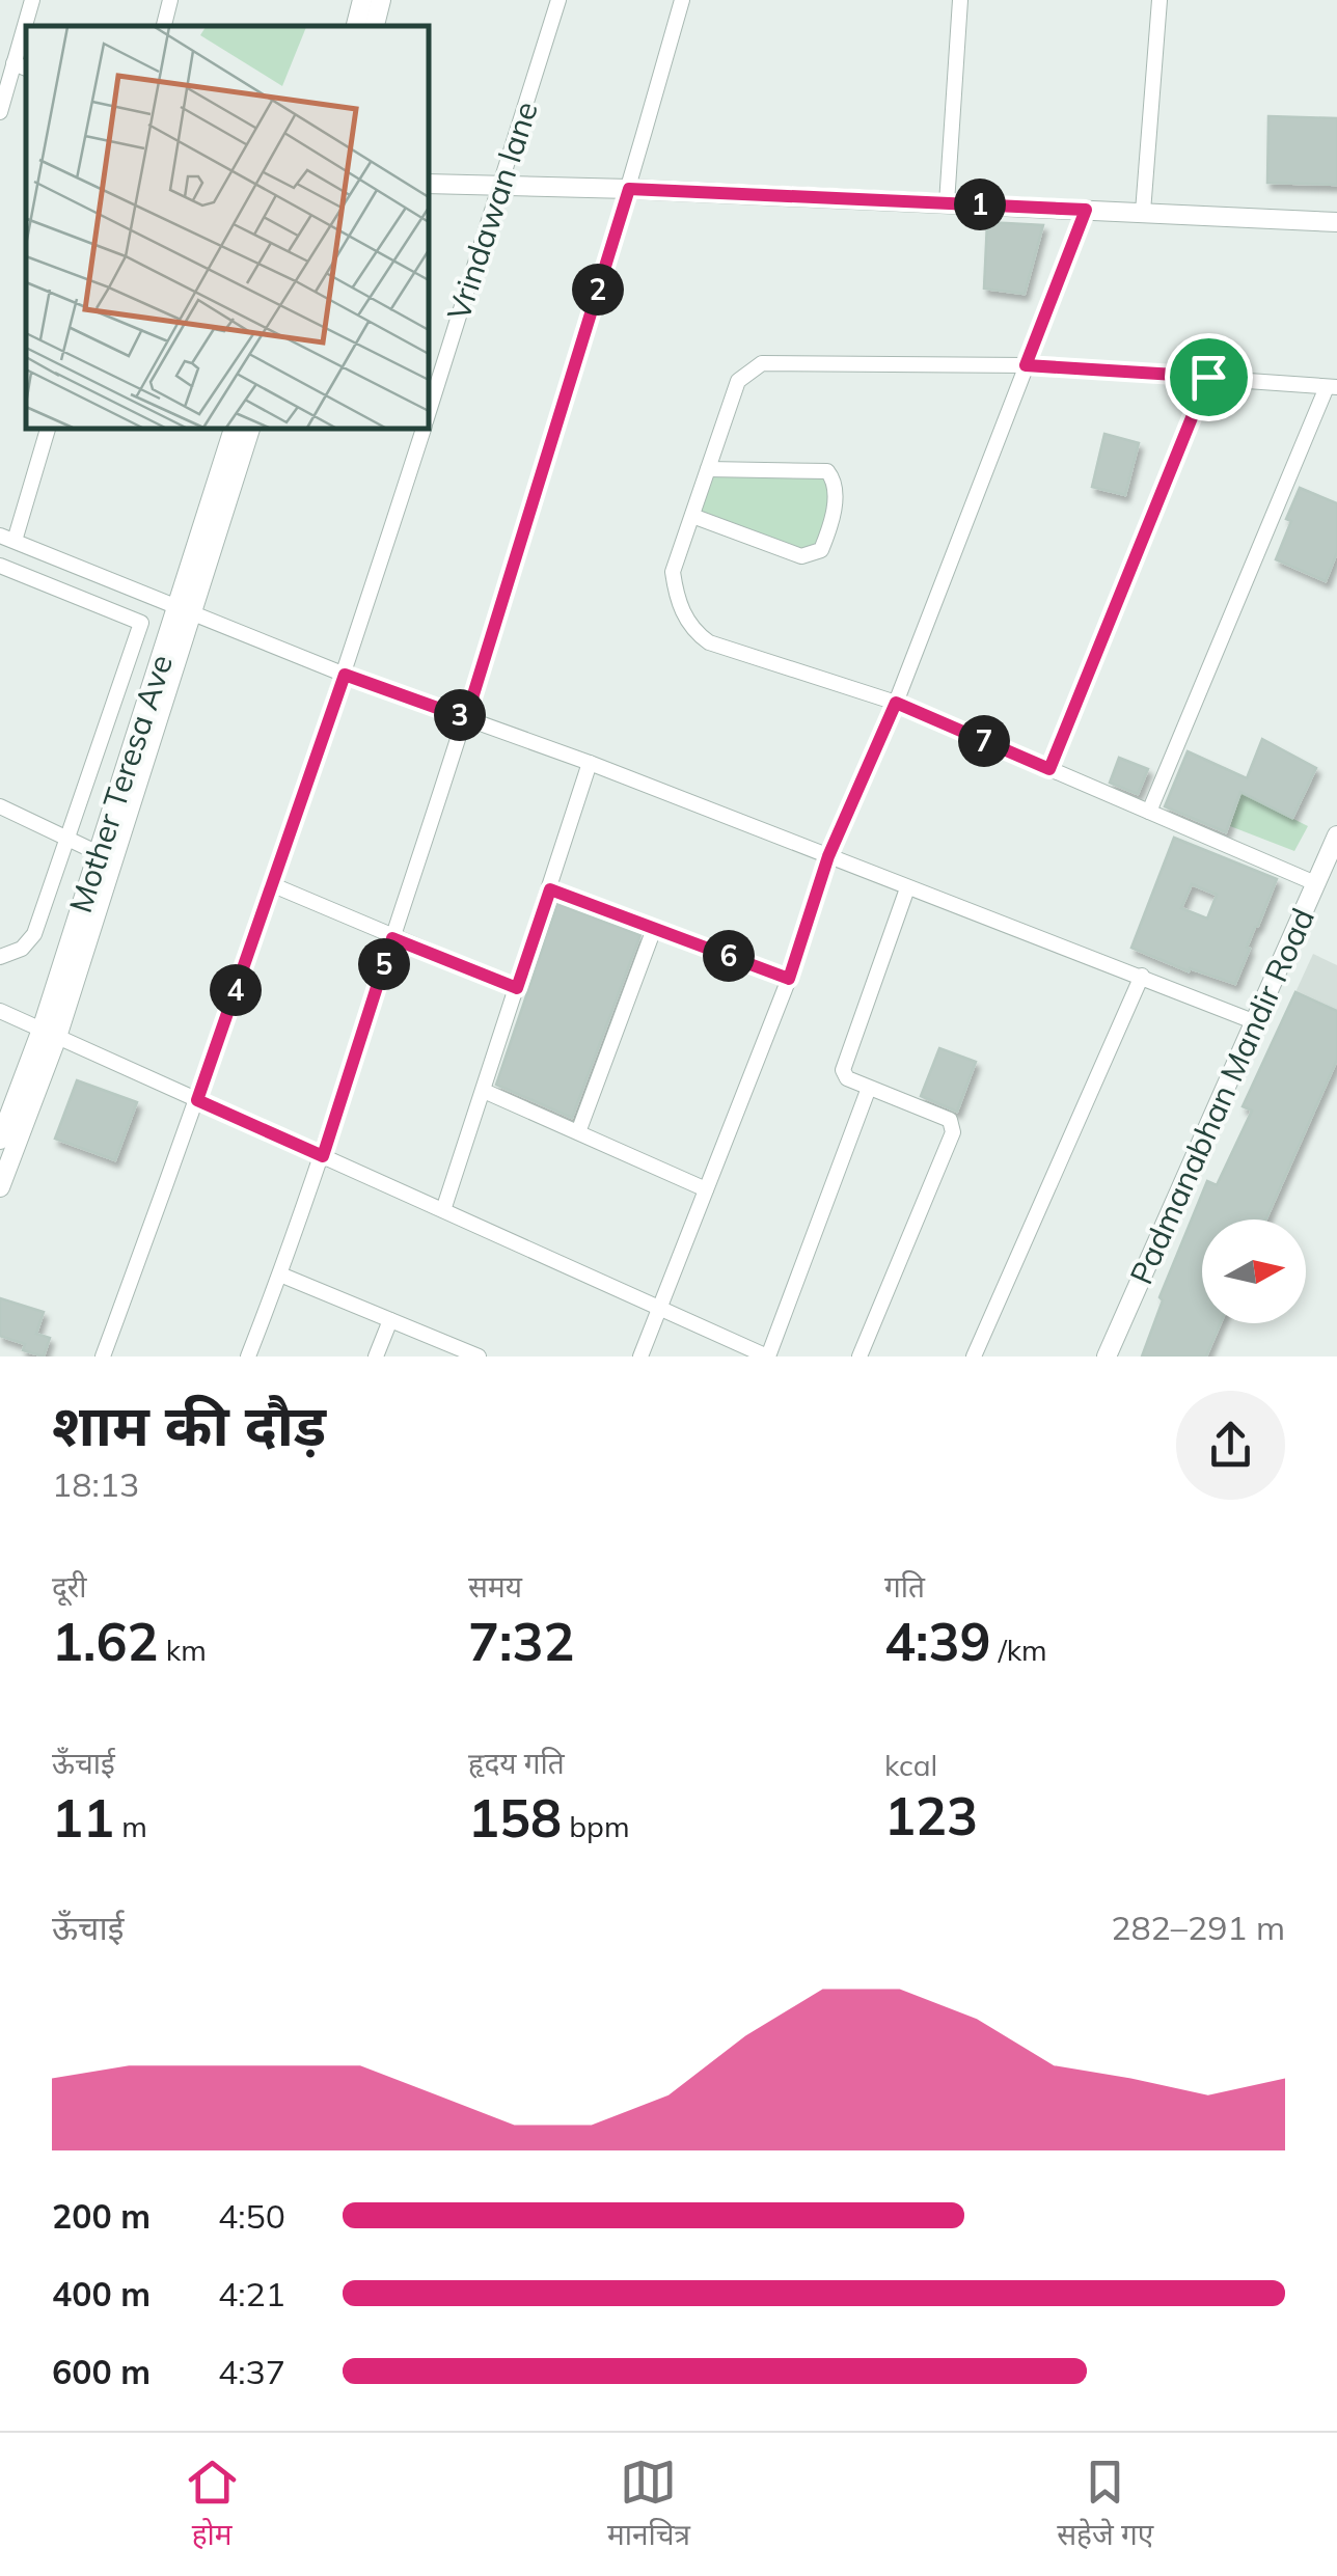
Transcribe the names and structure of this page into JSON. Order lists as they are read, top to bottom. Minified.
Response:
{"streets":{"street":["Vrindawan lane","Padmanabhan Mandir Road"]},"north":"right","page":{"pins":["1","2","3","7","6","5","4"],"heading":["शाम की दौड़","18:13"],"stats":[["दूरी","1.62 km"],["समय","7:32"],["गति","4:39 /km"],["ऊँचाई","11 m"],["हृदय गति","158 bpm"],["kcal","123"]],"chart":["ऊँचाई","282–291 m"],"list":[{"name":"200 m","note":"4:50"},{"name":"400 m","note":"4:21"},{"name":"600 m","note":"4:37"}],"tabs":["होम","मानचित्र","सहेजे गए"]}}
